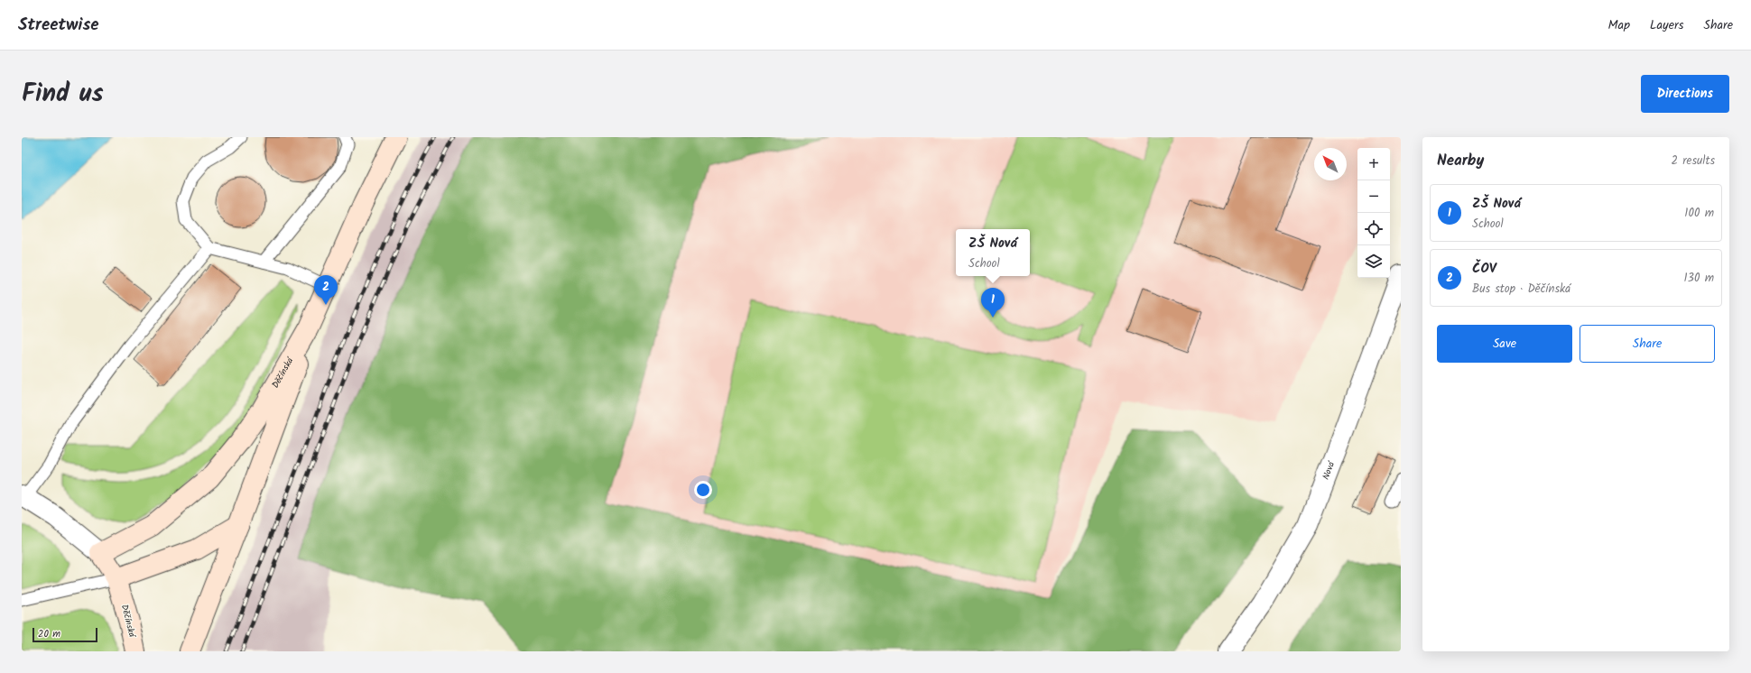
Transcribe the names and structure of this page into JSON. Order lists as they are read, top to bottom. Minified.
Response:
{"streets":{"main road":["Děčínská"],"street":["Nová"]},"scale_bar":"20 m","north":"top left","page":{"header":"Streetwise","nav":["Map","Layers","Share"],"title":"Find us","buttons":["Directions",["Save","Share"]],"heading":["Nearby","2 results"],"map_buttons":["+","−"],"list":[{"mark":"1","name":"ZŠ Nová","note":"School","value":"100 m"},{"mark":"2","name":"ČOV","note":"Bus stop · Děčínská","value":"130 m"}],"popup":["ZŠ Nová","School"],"pins":["2","1"],"scale":"20 m"}}
